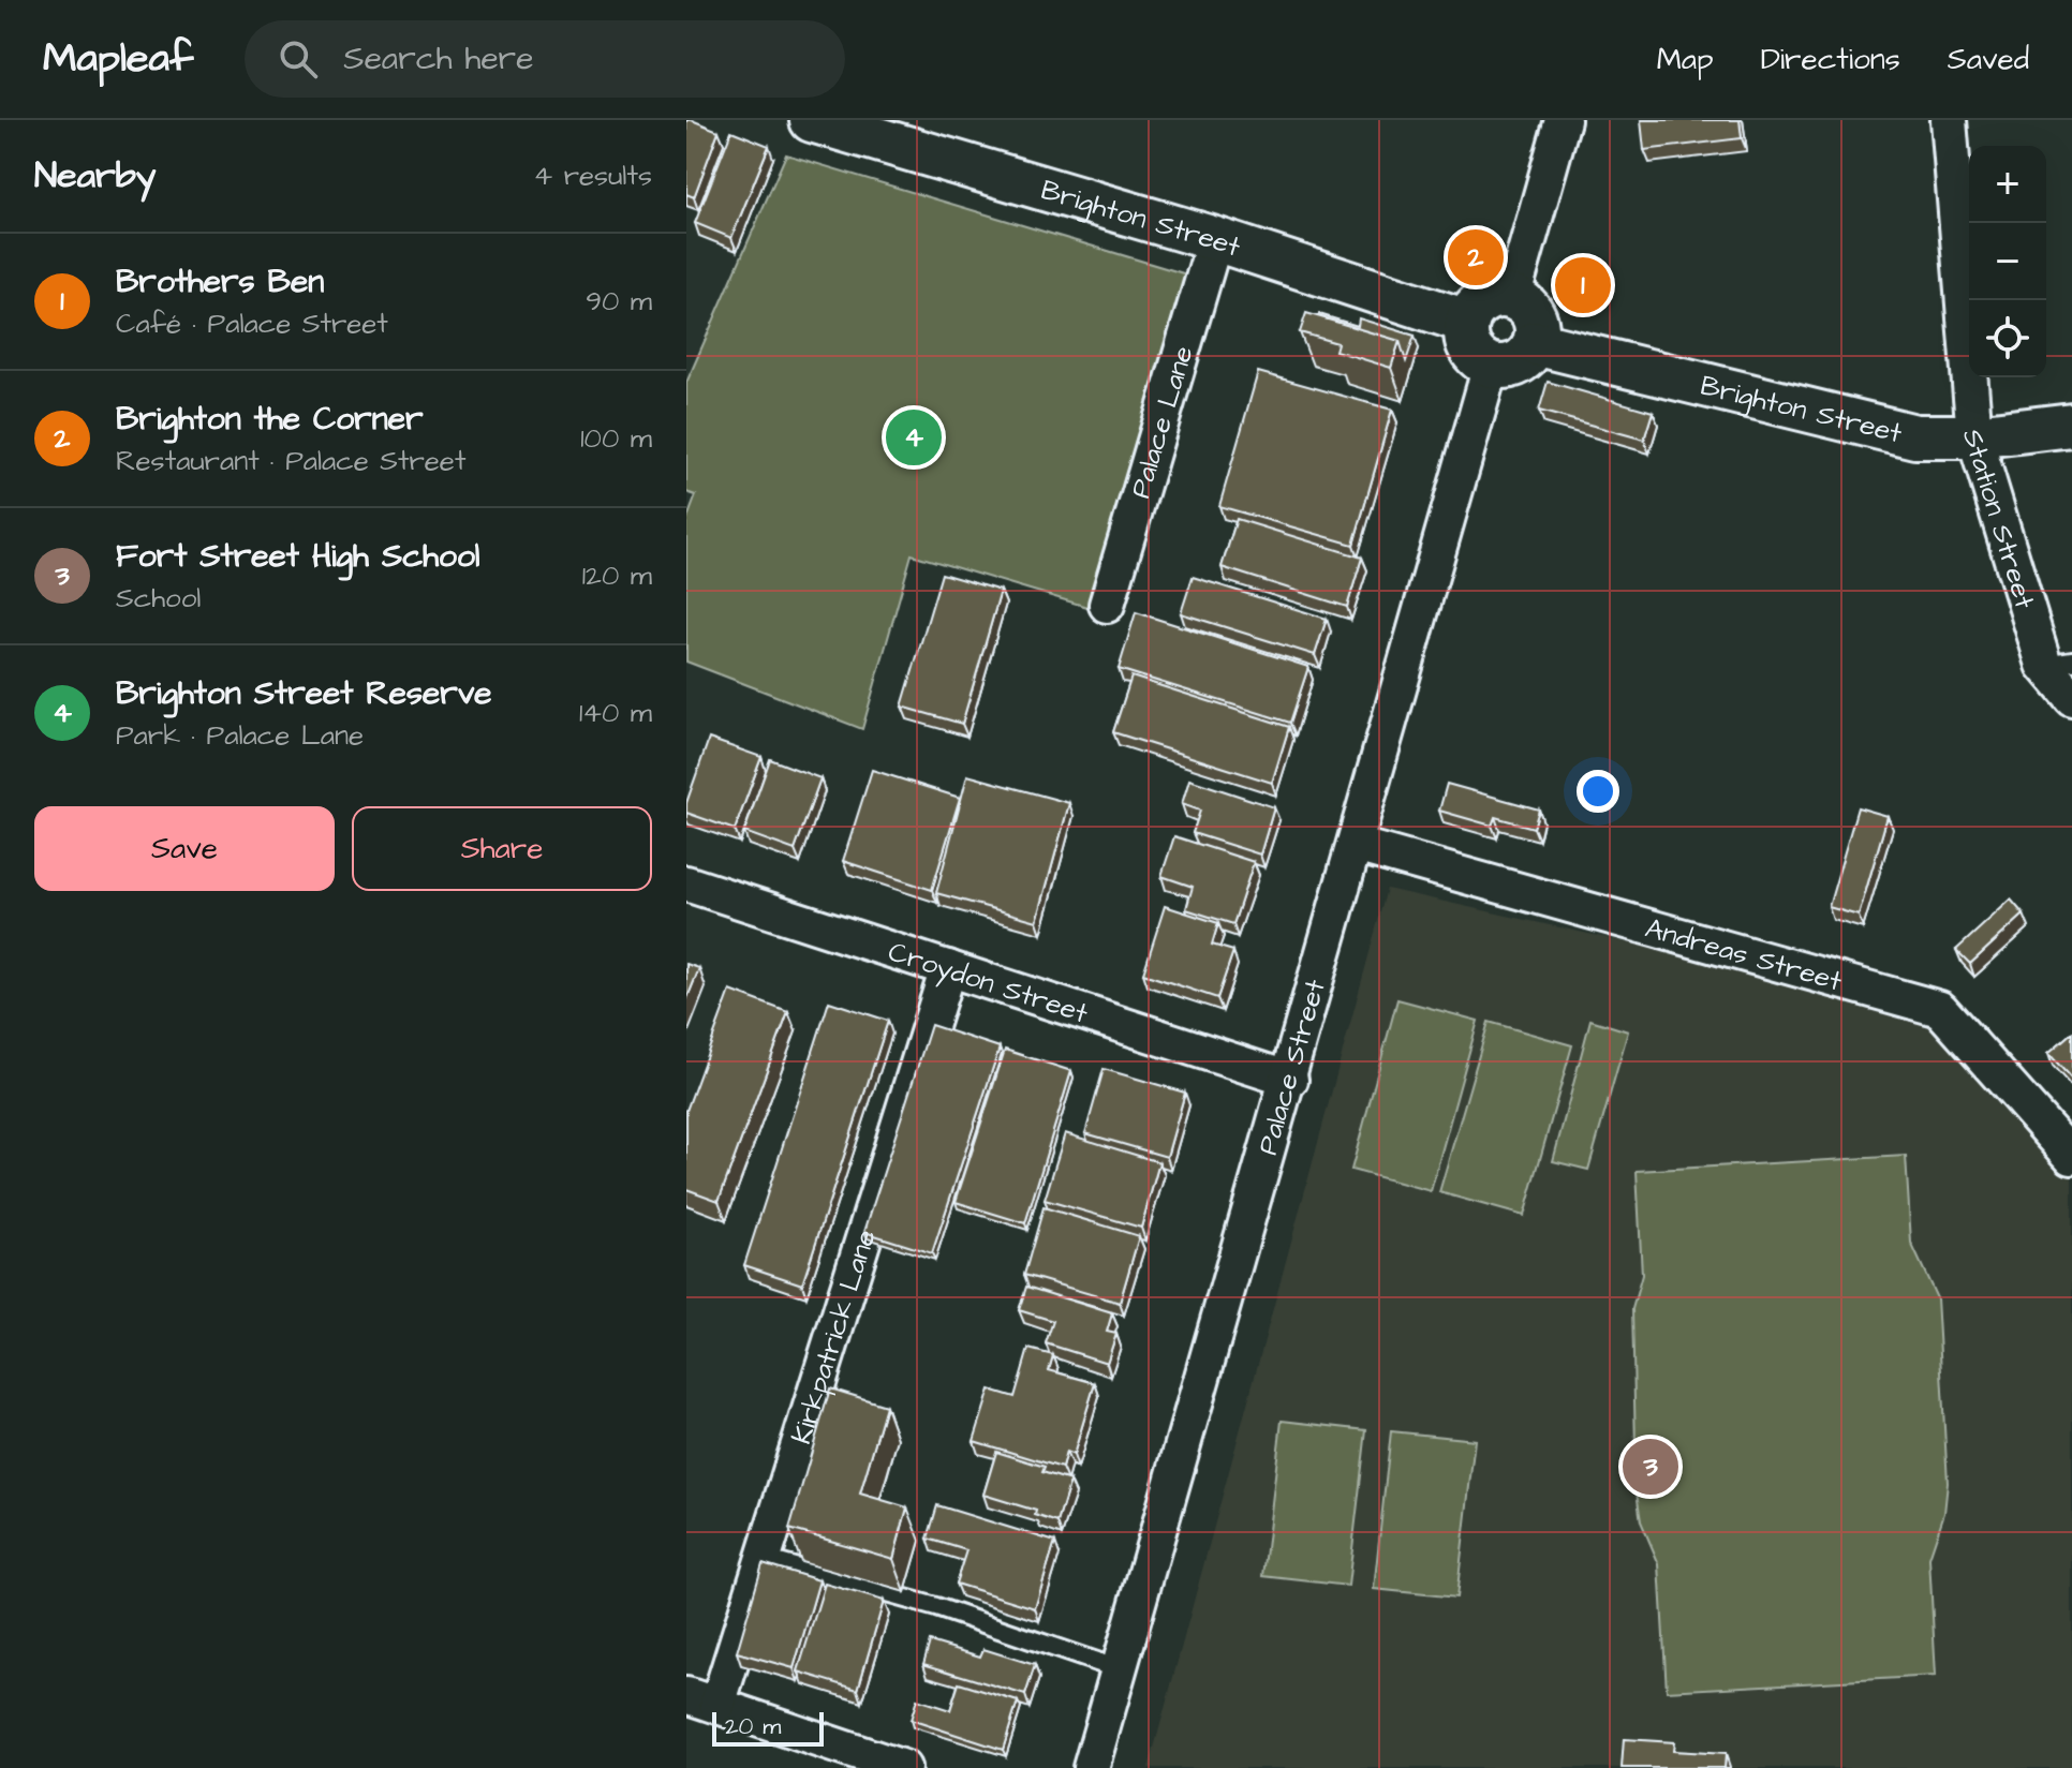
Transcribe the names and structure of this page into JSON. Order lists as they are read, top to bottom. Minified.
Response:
{"streets":{"street":["Brighton Street","Palace Lane","Station Street","Andreas Street","Croydon Street","Palace Street","Kirkpatrick Lane"]},"crossings":[["Brighton Street","Palace Lane"],["Brighton Street","Station Street"],["Brighton Street","Palace Street"],["Andreas Street","Palace Street"],["Croydon Street","Palace Street"],["Croydon Street","Kirkpatrick Lane"]],"scale_bar":"20 m","page":{"header":"Mapleaf","search":"Search here","nav":["Map","Directions","Saved"],"heading":["Nearby","4 results"],"map_buttons":["+","−"],"pins":["2","1","4","3"],"list":[{"mark":"1","name":"Brothers Ben","note":"Café · Palace Street","value":"90 m"},{"mark":"2","name":"Brighton the Corner","note":"Restaurant · Palace Street","value":"100 m"},{"mark":"3","name":"Fort Street High School","note":"School","value":"120 m"},{"mark":"4","name":"Brighton Street Reserve","note":"Park · Palace Lane","value":"140 m"}],"buttons":["Save","Share"],"scale":"20 m"}}
